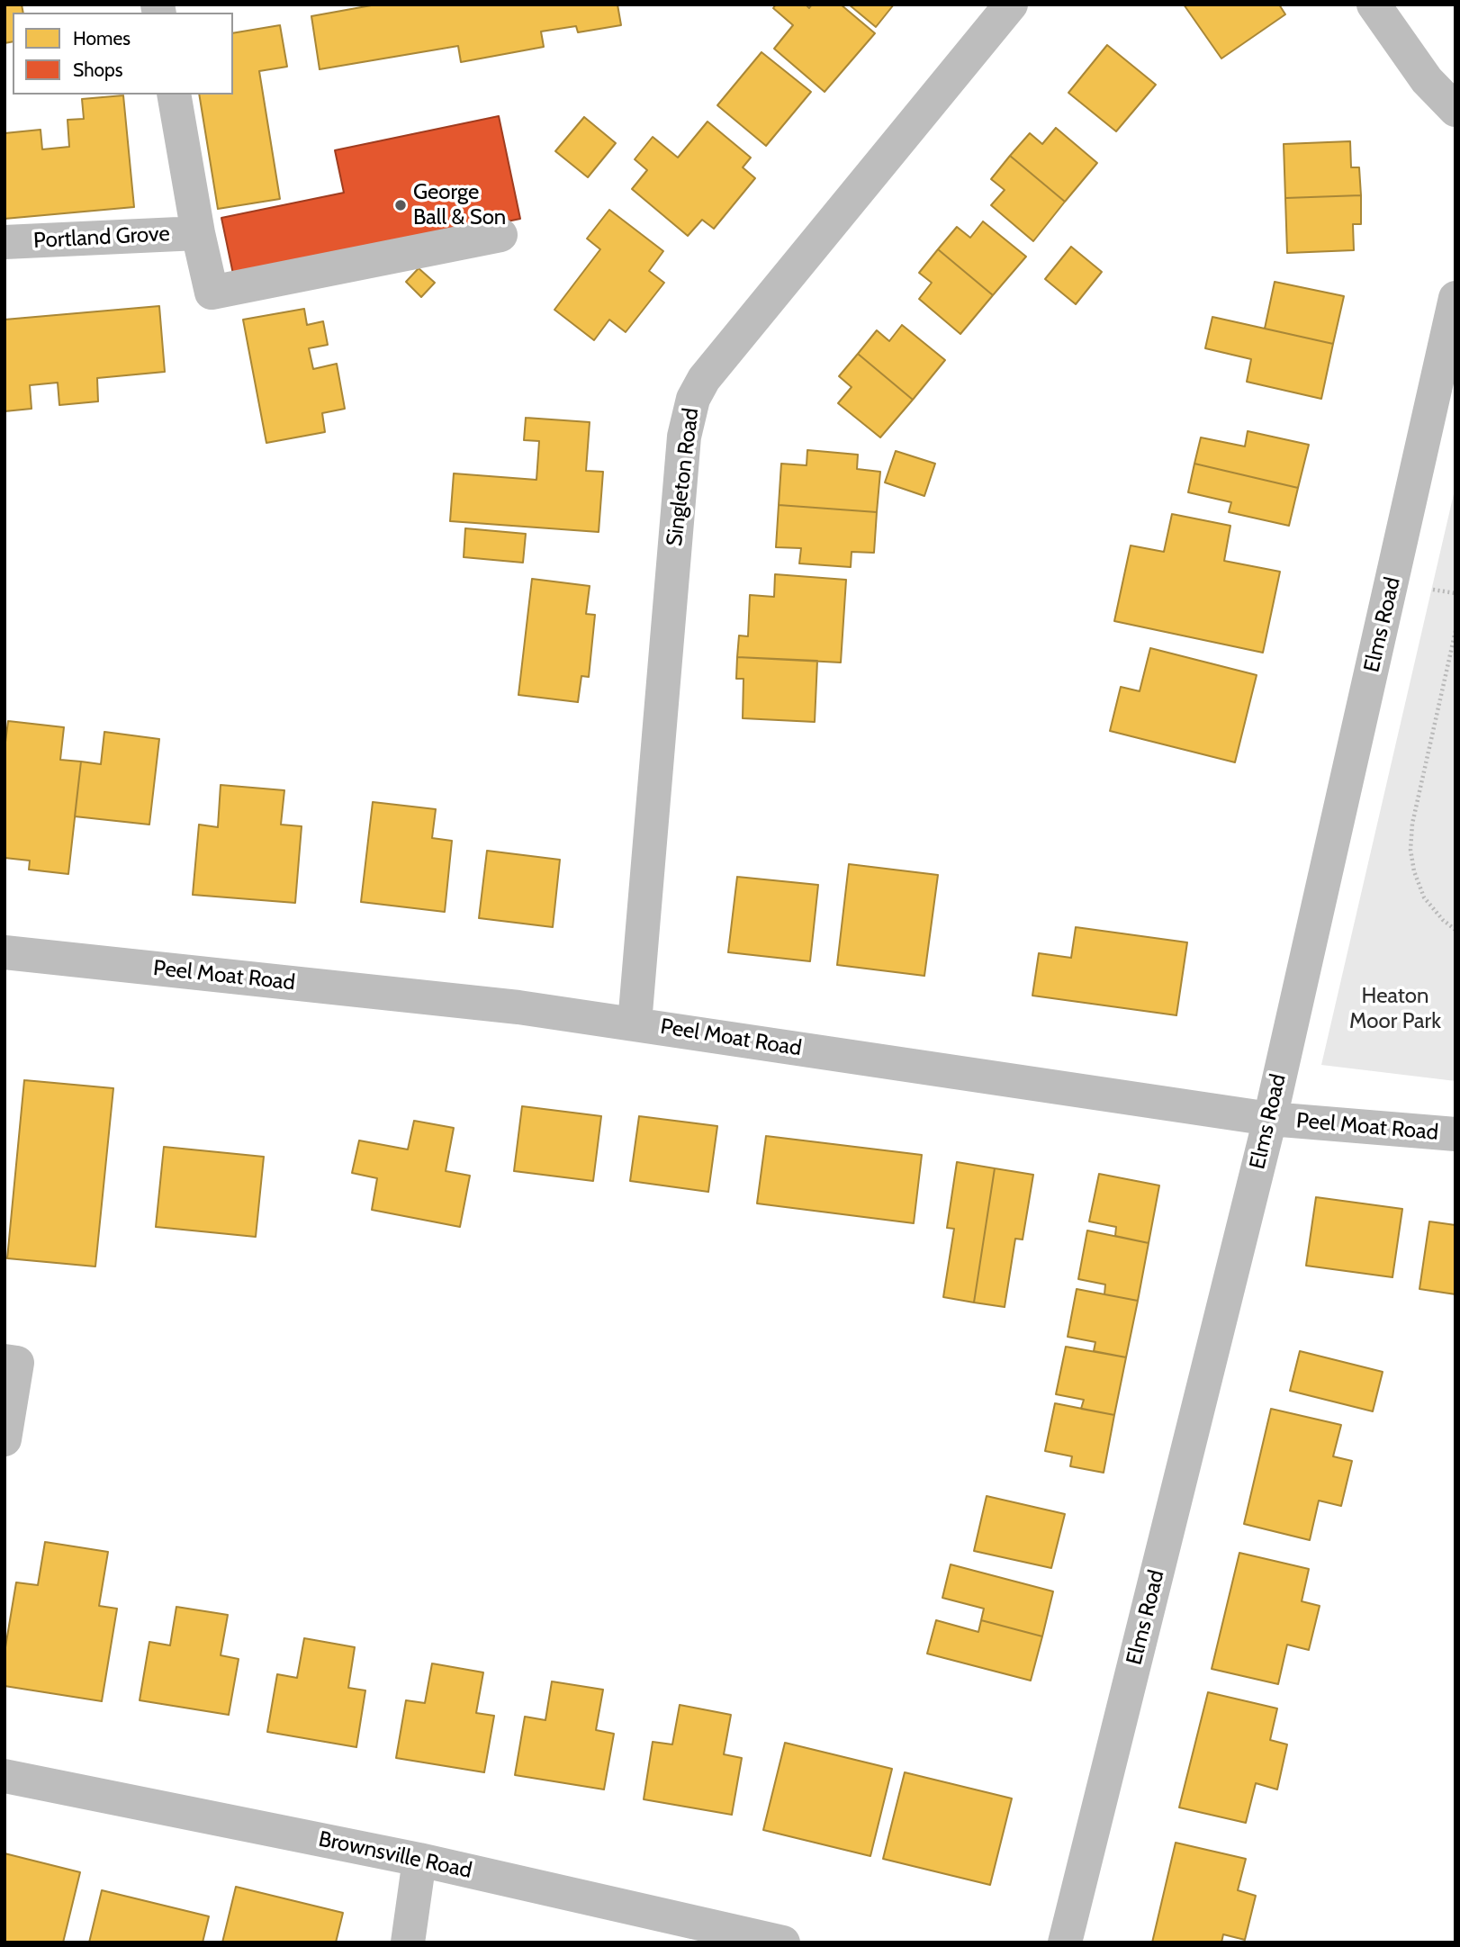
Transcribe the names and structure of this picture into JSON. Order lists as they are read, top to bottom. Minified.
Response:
{"streets":{"street":["Portland Grove","Singleton Road","Elms Road","Peel Moat Road","Brownsville Road"]},"crossings":[["Singleton Road","Peel Moat Road"],["Elms Road","Peel Moat Road"]],"parks":["Heaton Moor Park"],"places":["George Ball & Son"],"legend":["Homes","Shops"]}
